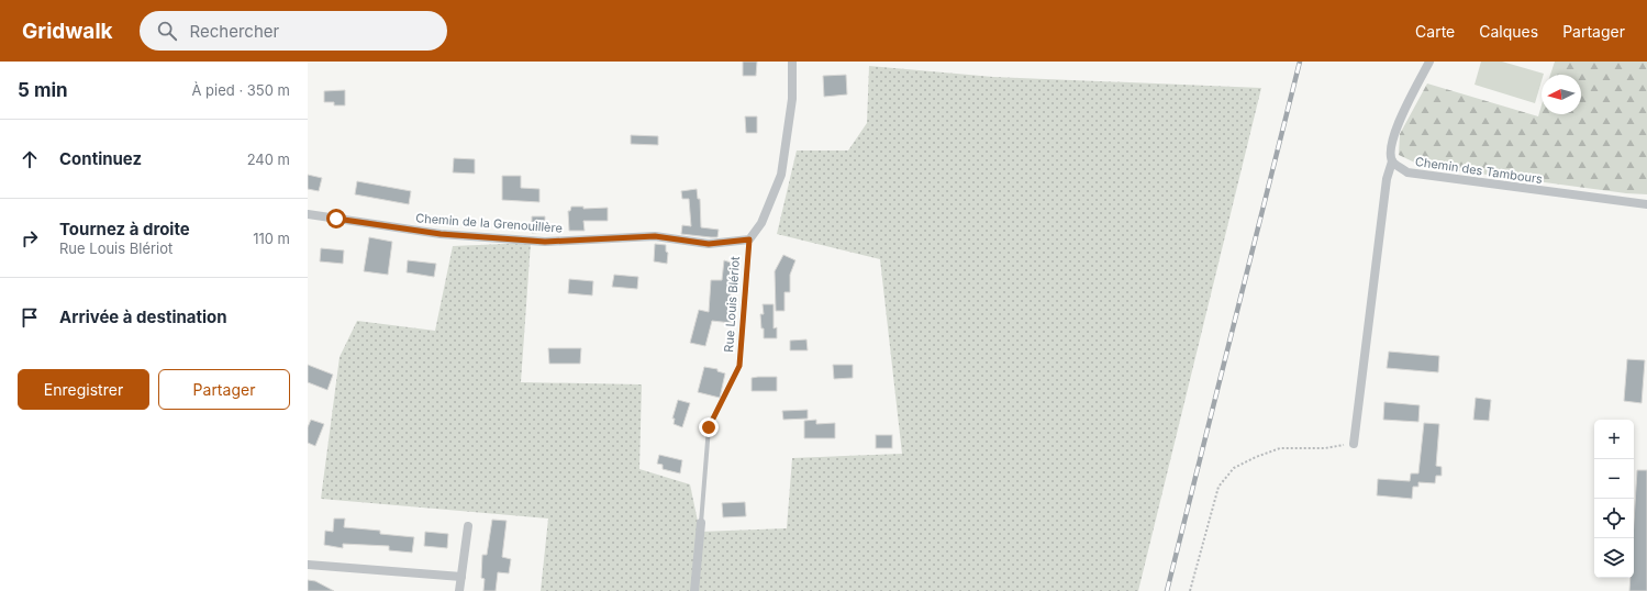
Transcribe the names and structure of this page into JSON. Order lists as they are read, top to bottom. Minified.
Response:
{"streets":{"street":["Chemin des Tambours","Chemin de la Grenouillère"],"lane":["Rue Louis Blériot"]},"crossings":[["Chemin de la Grenouillère","Rue Louis Blériot"]],"north":"left","page":{"header":"Gridwalk","search":"Rechercher","nav":["Carte","Calques","Partager"],"heading":["5 min","À pied · 350 m"],"list":[["Continuez","240 m"],["Tournez à droite","Rue Louis Blériot","110 m"],"Arrivée à destination"],"buttons":["Enregistrer","Partager"],"map_buttons":["+","−"]}}
